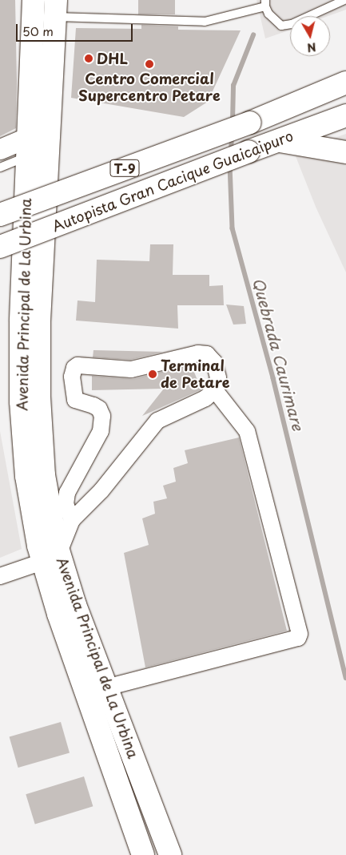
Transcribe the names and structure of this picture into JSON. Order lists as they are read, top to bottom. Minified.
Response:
{"streets":{"main road":["T-9","Autopista Gran Cacique Guaicaipuro","Avenida Principal de La Urbina"]},"water":["Quebrada Caurimare"],"places":["DHL","Centro Comercial Supercentro Petare","Terminal de Petare"],"scale_bar":"50 m","north":"bottom"}
